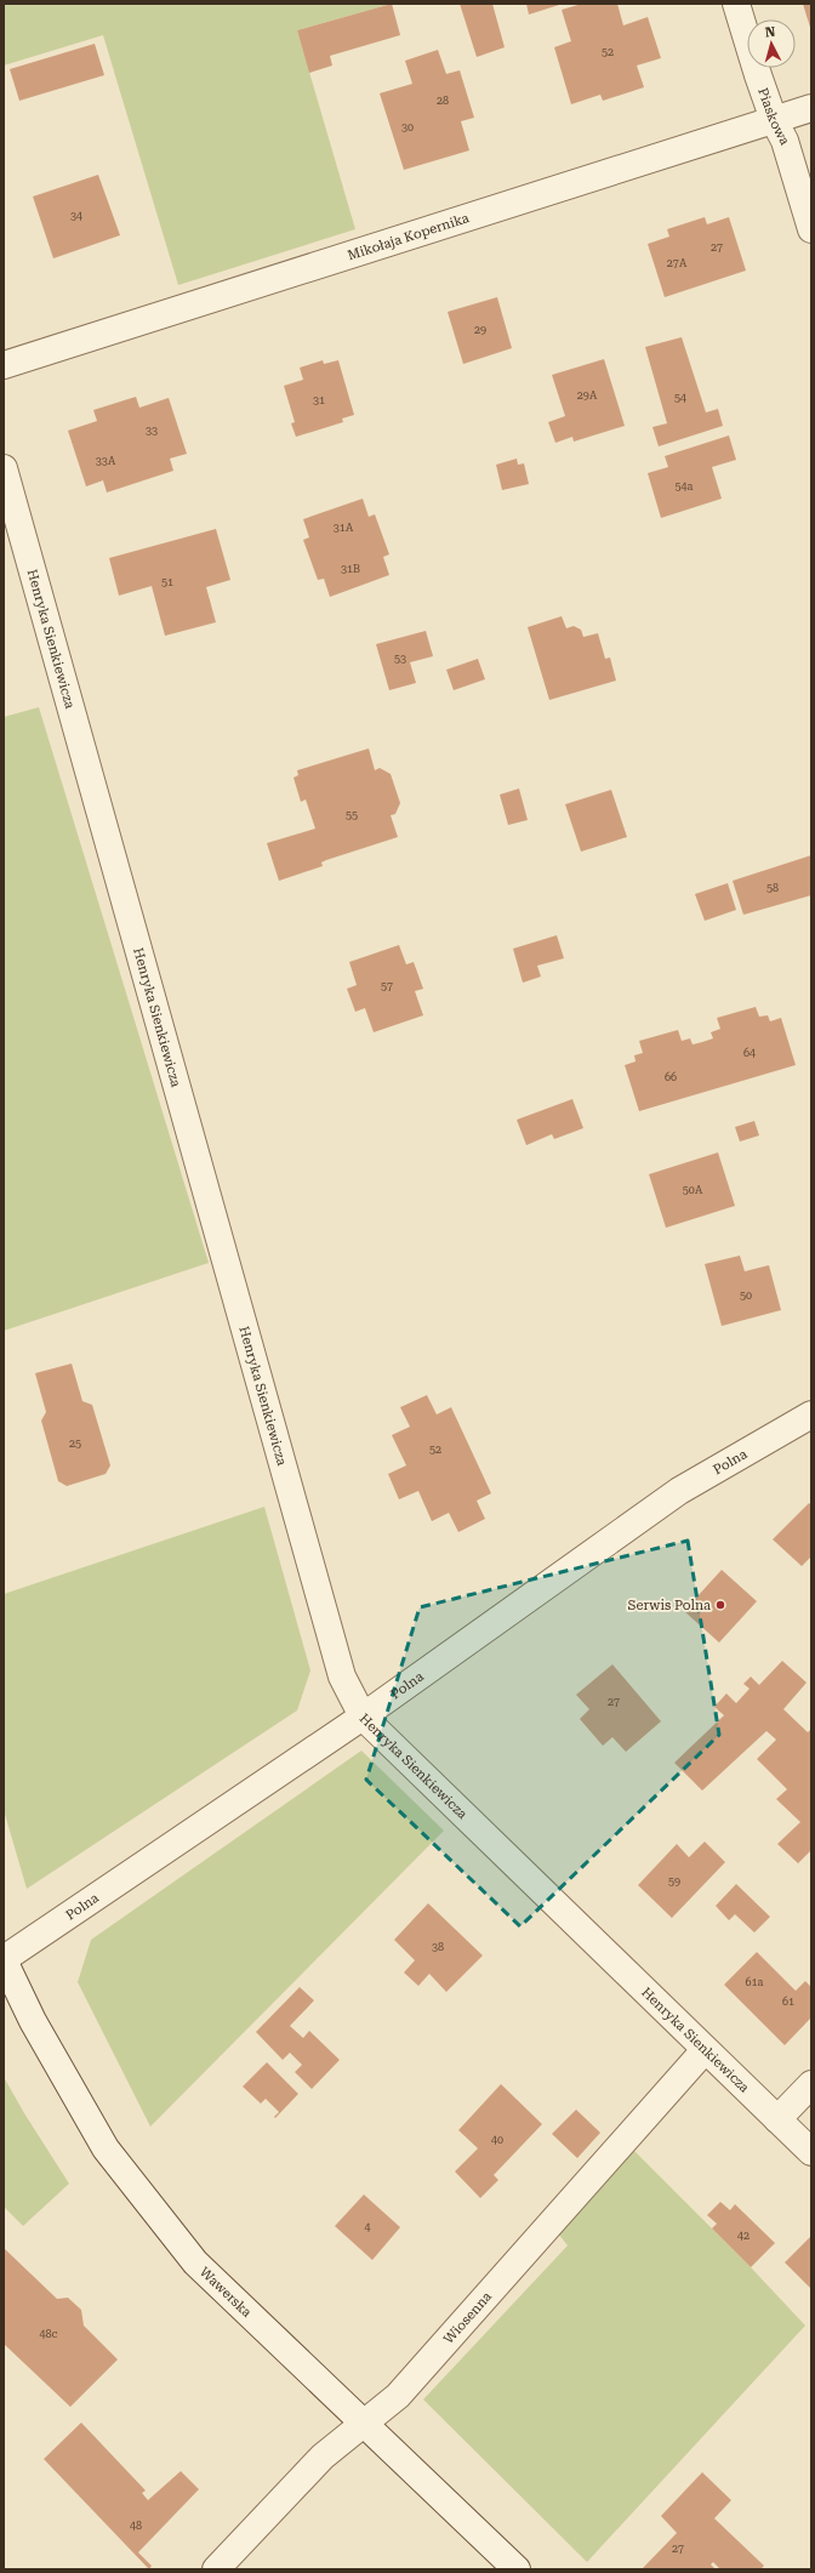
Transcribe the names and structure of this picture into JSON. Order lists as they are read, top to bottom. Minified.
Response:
{"streets":{"street":["Piaskowa","Mikołaja Kopernika","Henryka Sienkiewicza","Polna","Wawerska","Wiosenna"]},"crossings":[["Piaskowa","Mikołaja Kopernika"],["Henryka Sienkiewicza","Polna"],["Henryka Sienkiewicza","Wiosenna"],["Polna","Wawerska"],["Wawerska","Wiosenna"]],"places":["Serwis Polna"],"house_numbers":["52","28","30","34","27","27A","29","29A","54","31","33","33A","54a","31A","31B","51","53","55","58","57","64","66","50A","50","25","52","27","59","38","61a","61","40","4","42","48c","48","27"],"north":"top"}
